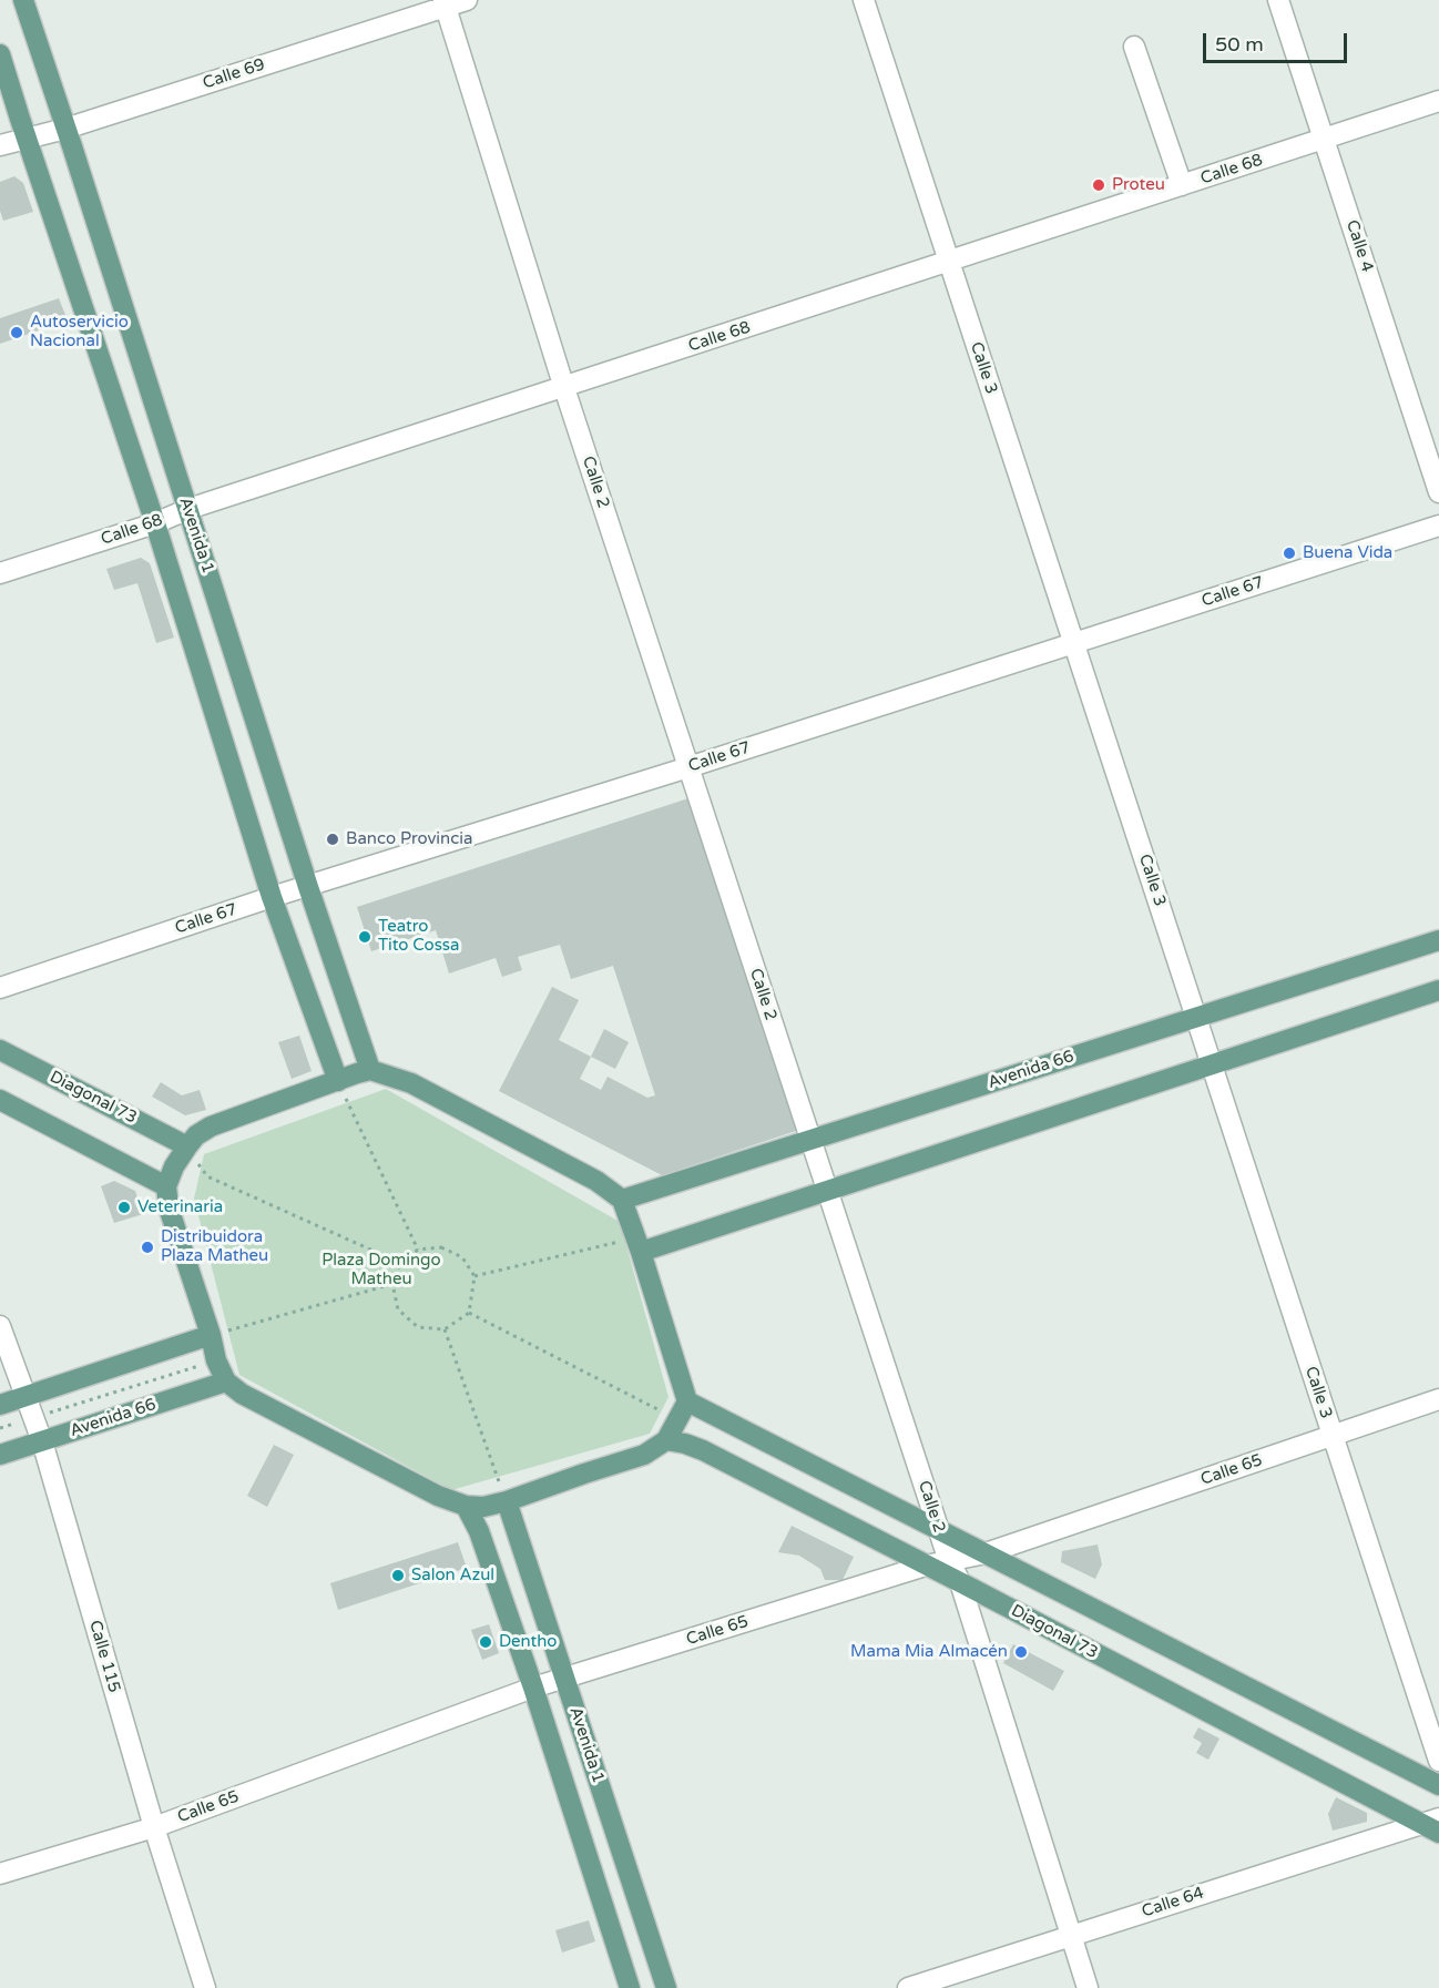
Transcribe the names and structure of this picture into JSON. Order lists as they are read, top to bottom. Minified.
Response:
{"streets":{"main road":["Avenida 1","Avenida 66","Diagonal 73"],"street":["Calle 69","Calle 68","Calle 4","Calle 3","Calle 2","Calle 67","Calle 65","Calle 115","Calle 64"]},"crossings":[["Calle 69","Calle 2"],["Calle 69","Avenida 1"],["Calle 68","Calle 4"],["Calle 68","Calle 3"],["Calle 68","Calle 2"],["Calle 68","Avenida 1"],["Calle 3","Calle 67"],["Calle 3","Avenida 66"],["Calle 3","Calle 65"],["Calle 2","Calle 67"],["Calle 2","Avenida 66"],["Calle 2","Diagonal 73"],["Calle 2","Calle 65"],["Calle 2","Calle 64"],["Avenida 1","Calle 67"],["Avenida 1","Calle 65"],["Avenida 66","Calle 115"],["Diagonal 73","Calle 65"],["Diagonal 73","Calle 64"],["Calle 65","Calle 115"]],"parks":["Plaza Domingo Matheu"],"places":["Proteu","Autoservicio Nacional","Buena Vida","Banco Provincia","Teatro Tito Cossa","Veterinaria","Distribuidora Plaza Matheu","Salon Azul","Dentho","Mama Mia Almacén"],"scale_bar":"50 m"}
